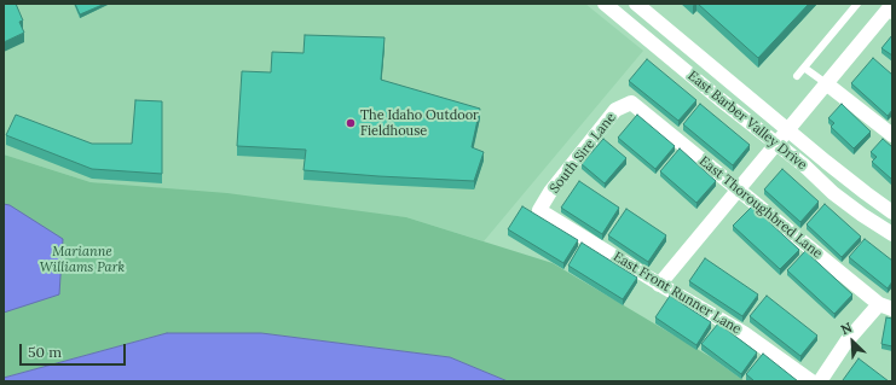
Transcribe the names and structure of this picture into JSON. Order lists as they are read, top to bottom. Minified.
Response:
{"streets":{"street":["East Barber Valley Drive","South Sire Lane","East Thoroughbred Lane","East Front Runner Lane"]},"crossings":[["South Sire Lane","East Thoroughbred Lane"],["South Sire Lane","East Front Runner Lane"]],"parks":["Marianne Williams Park"],"places":["The Idaho Outdoor Fieldhouse"],"scale_bar":"50 m","north":"top left"}
